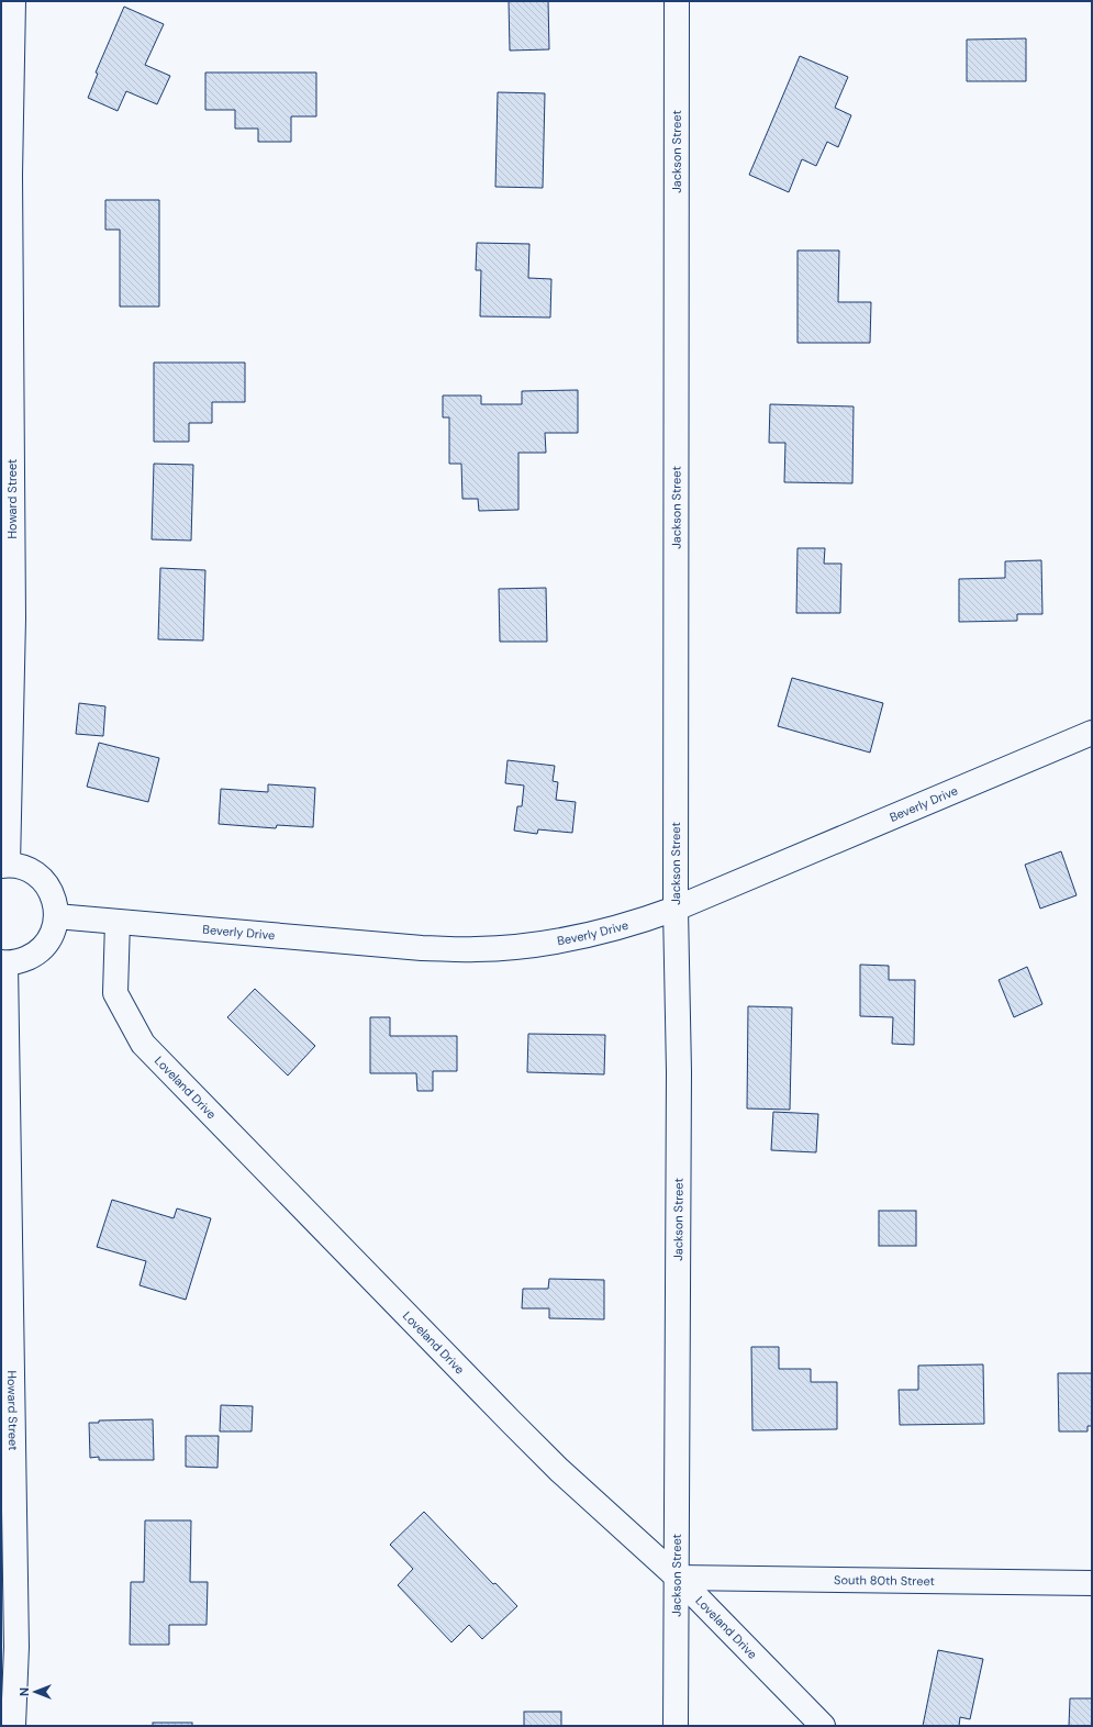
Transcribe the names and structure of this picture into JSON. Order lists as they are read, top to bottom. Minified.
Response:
{"streets":{"street":["Jackson Street","Howard Street","Beverly Drive","Loveland Drive","South 80th Street"]},"crossings":[["Jackson Street","Beverly Drive"],["Jackson Street","Loveland Drive"],["Jackson Street","South 80th Street"],["Beverly Drive","Loveland Drive"],["Loveland Drive","South 80th Street"]],"north":"left"}
